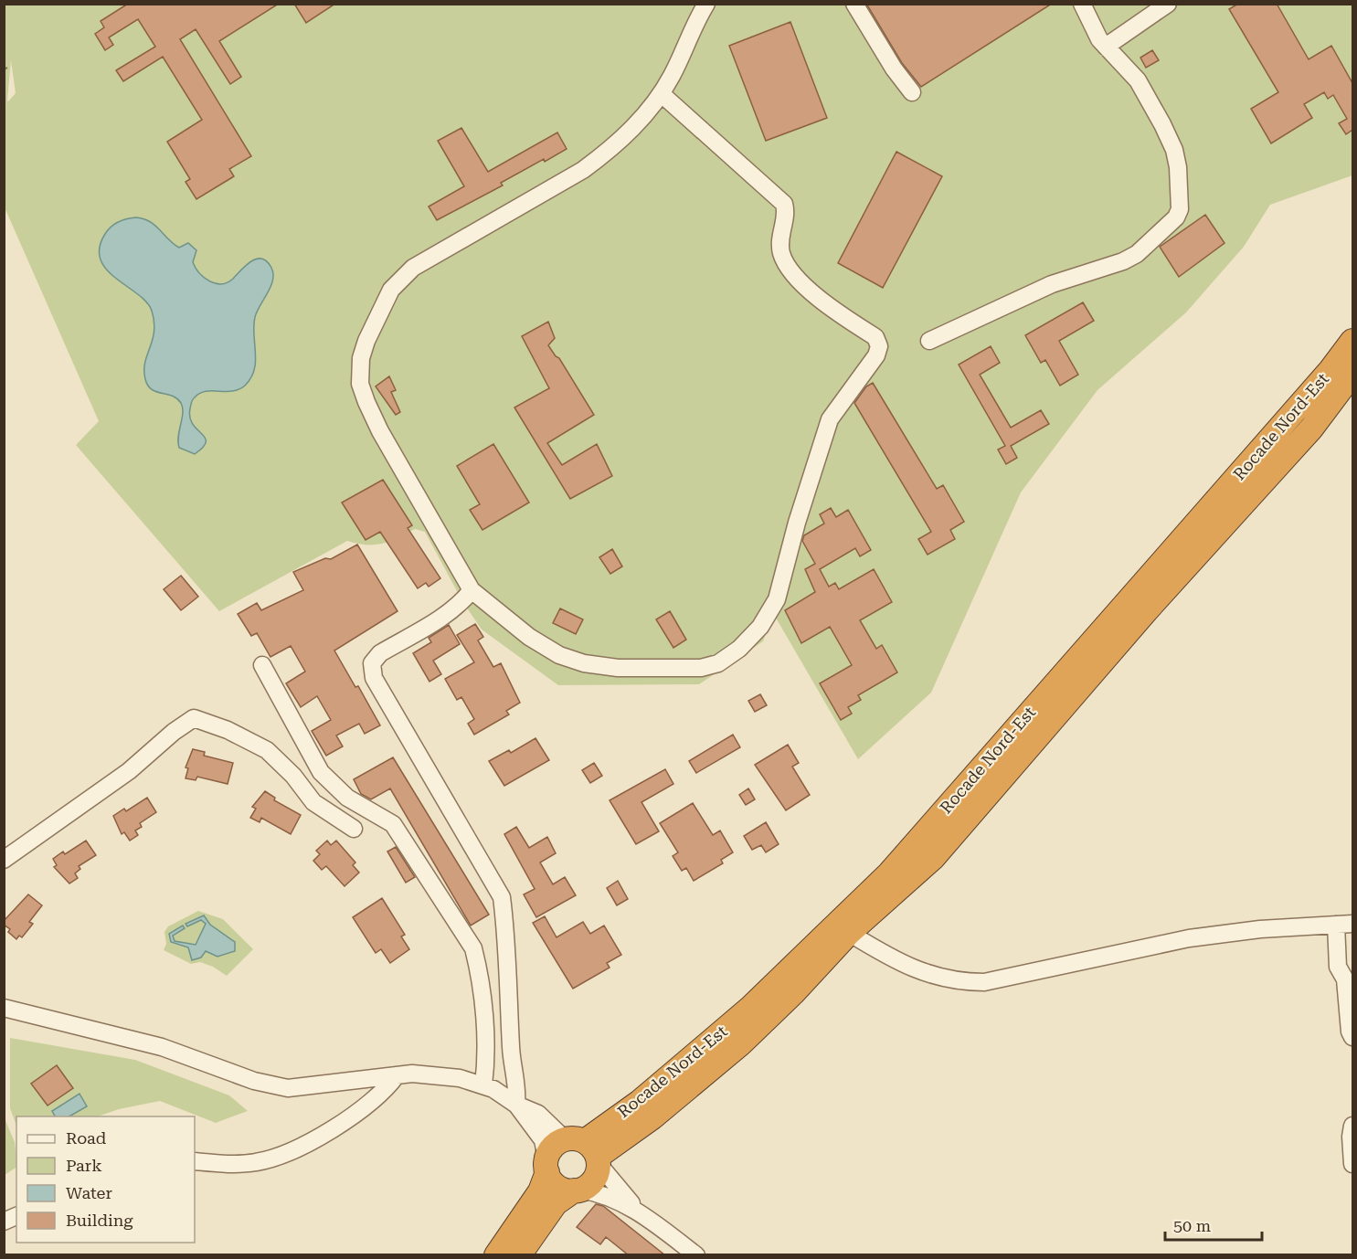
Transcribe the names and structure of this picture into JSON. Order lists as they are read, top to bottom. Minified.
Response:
{"streets":{"highway":["Rocade Nord-Est"]},"legend":["Road","Park","Water","Building"],"scale_bar":"50 m"}
